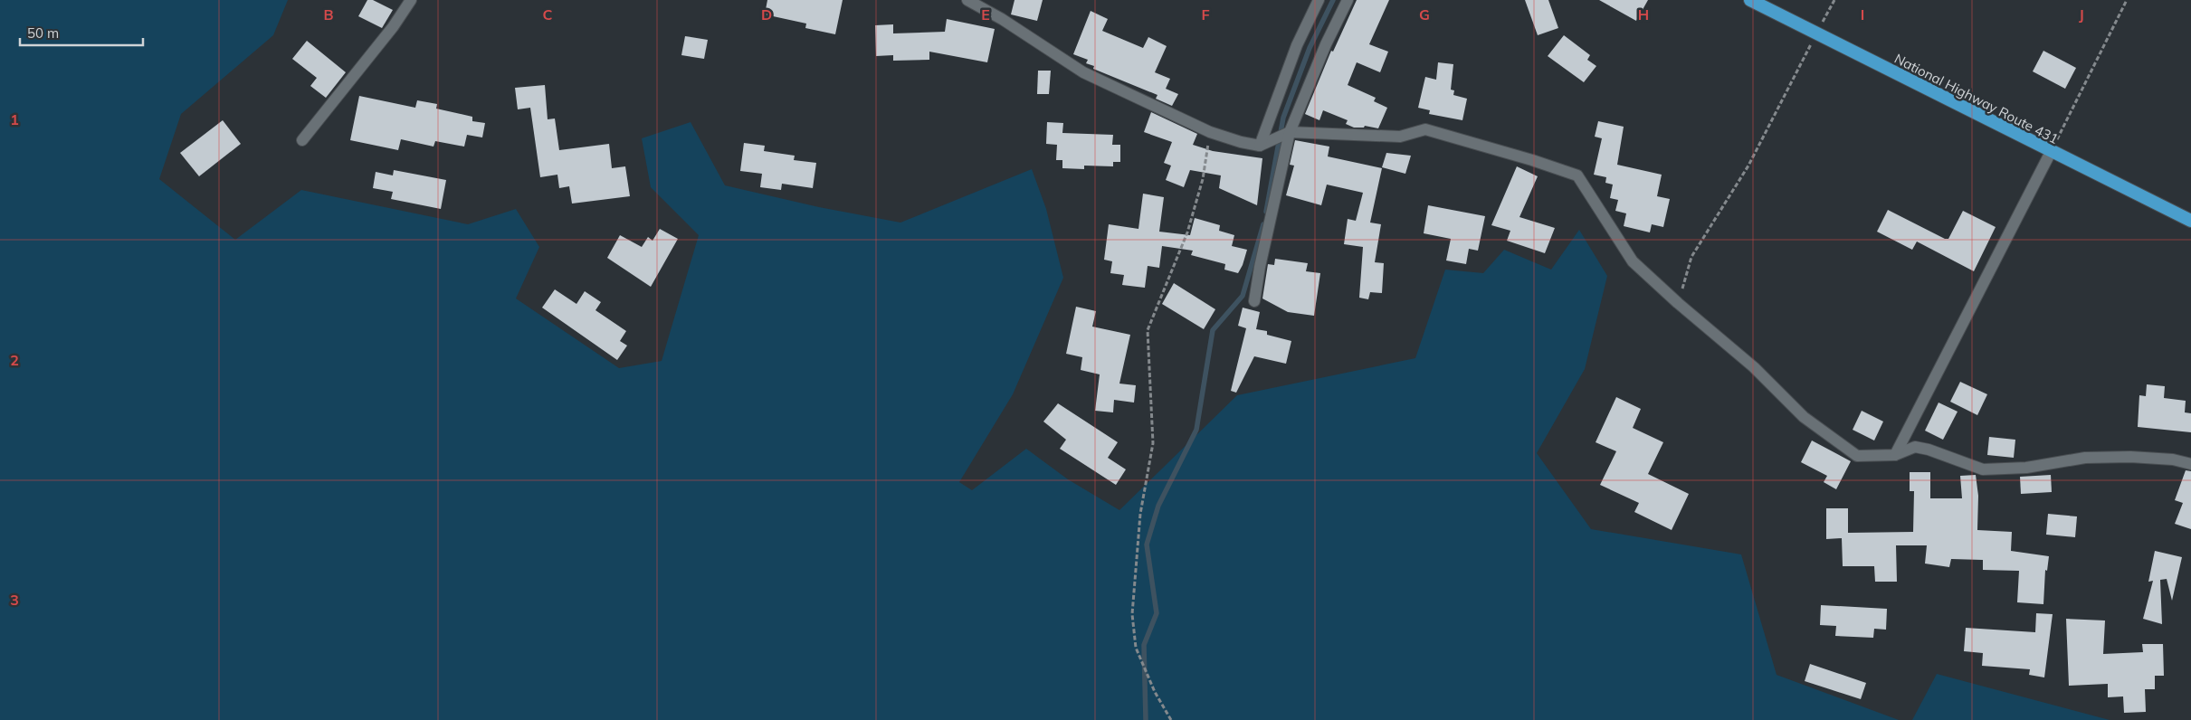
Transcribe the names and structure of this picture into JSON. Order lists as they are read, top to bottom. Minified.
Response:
{"streets":{"highway":["National Highway Route 431"]},"scale_bar":"50 m","grid":{"columns":["B","C","D","E","F","G","H","I","J"],"rows":["1","2","3"]}}
